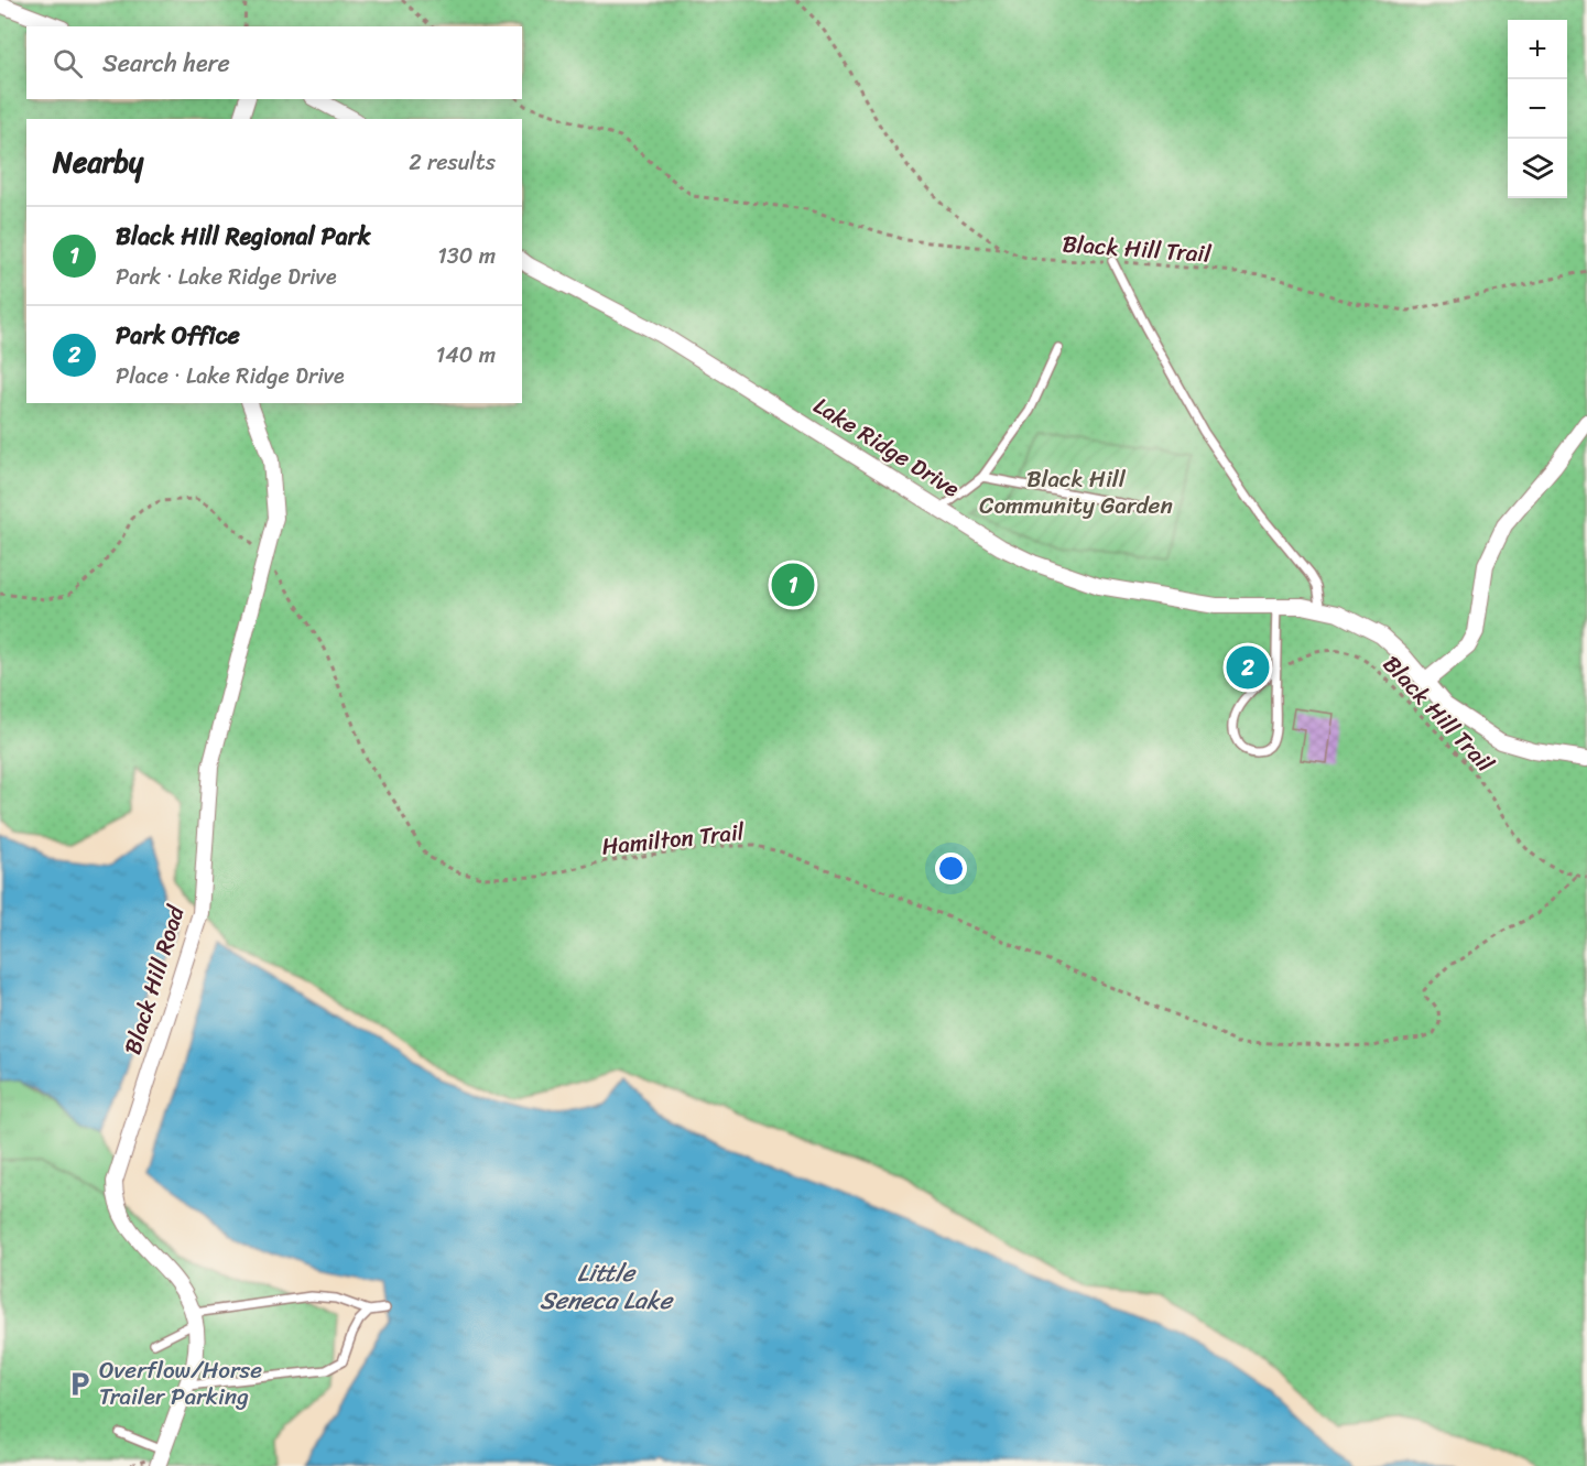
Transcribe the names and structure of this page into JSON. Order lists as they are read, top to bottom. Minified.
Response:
{"streets":{"street":["Lake Ridge Drive","Black Hill Road"],"path":["Black Hill Trail","Hamilton Trail"]},"crossings":[["Black Hill Trail","Hamilton Trail"],["Hamilton Trail","Black Hill Road"]],"water":["Little Seneca Lake"],"parks":["Black Hill Community Garden"],"places":{"parking":["Overflow/Horse Trailer Parking"]},"page":{"map_buttons":["+","−"],"search":"Search here","heading":["Nearby","2 results"],"list":[{"mark":"1","name":"Black Hill Regional Park","note":"Park · Lake Ridge Drive","value":"130 m"},{"mark":"2","name":"Park Office","note":"Place · Lake Ridge Drive","value":"140 m"}],"pins":["1","2"]}}
